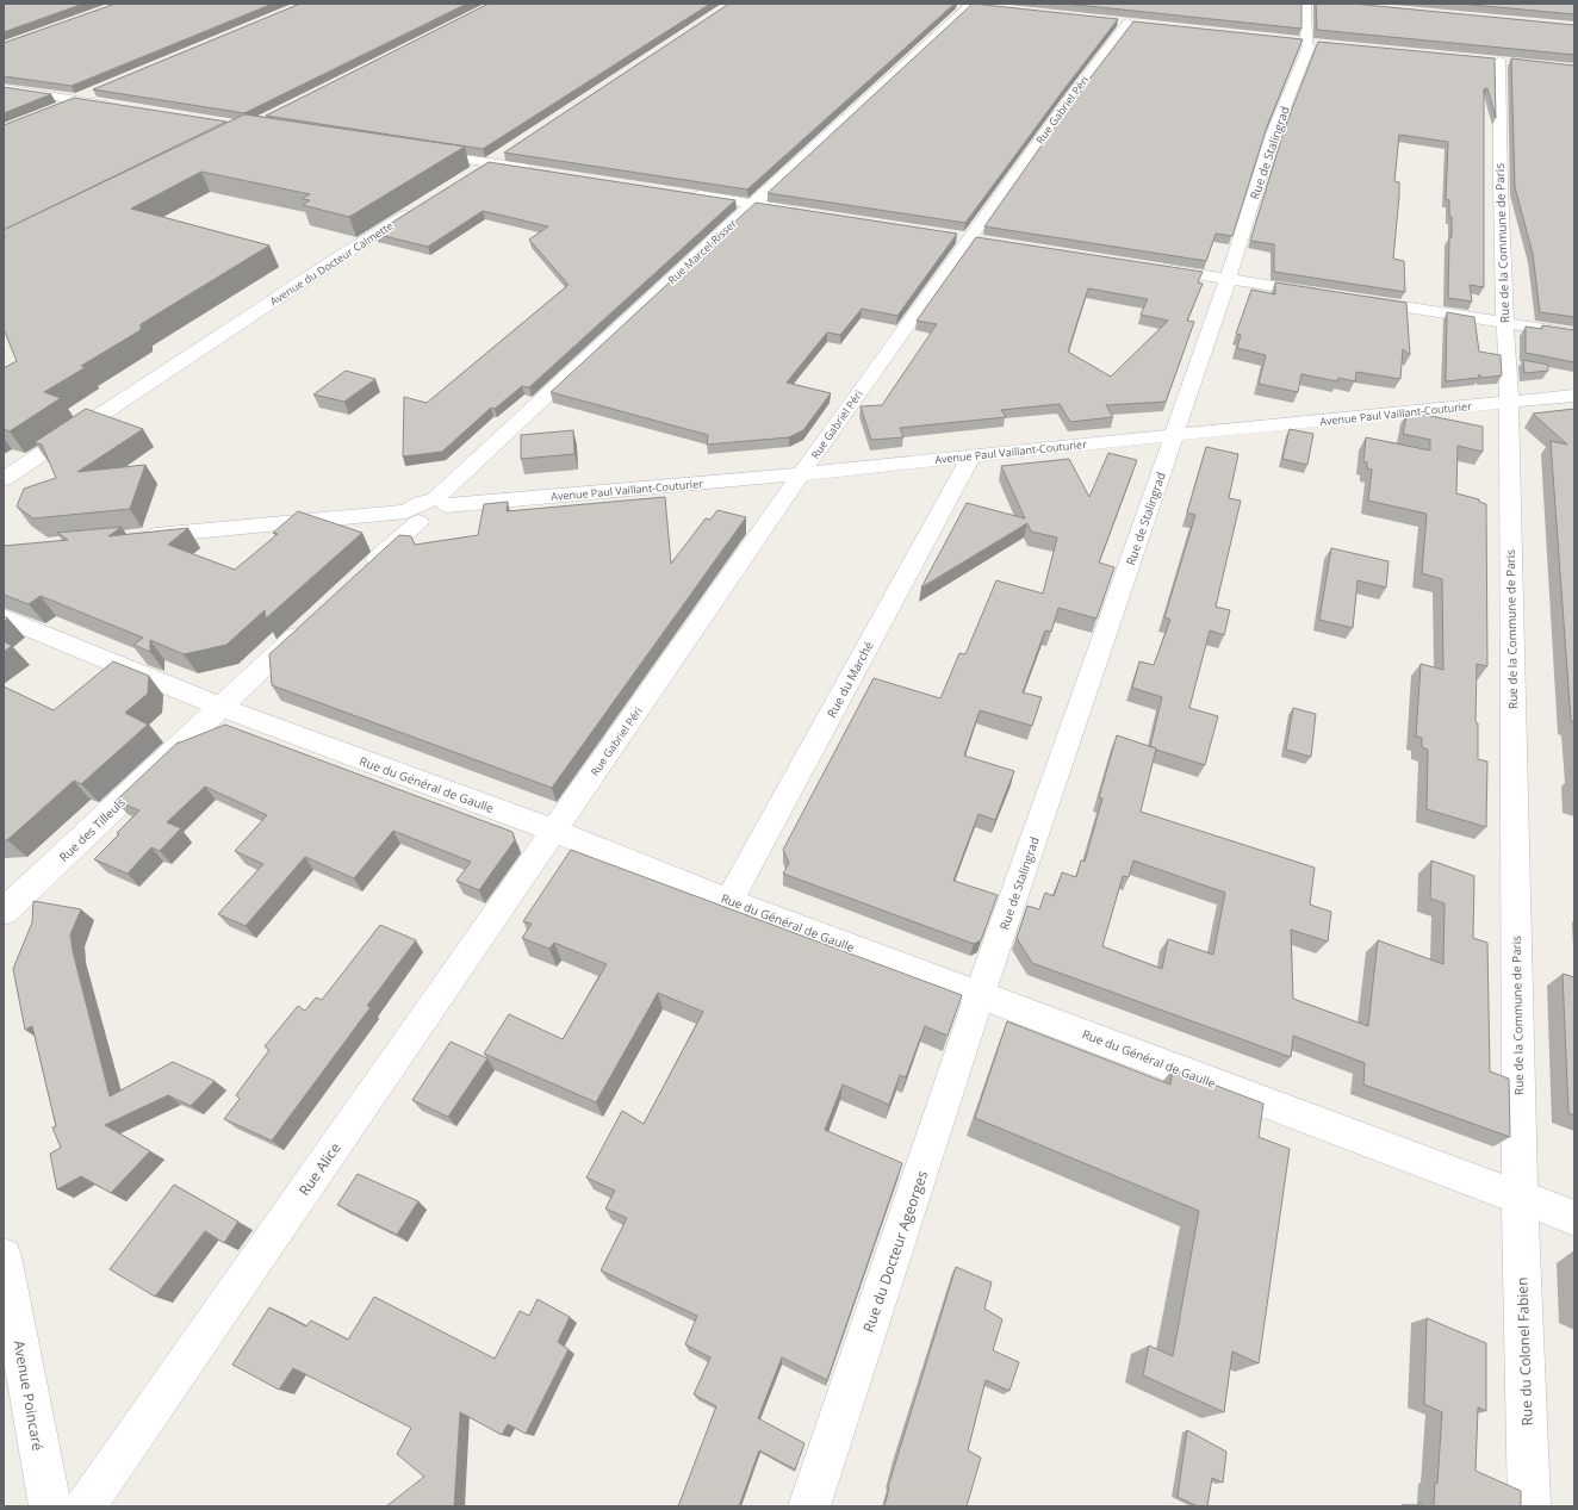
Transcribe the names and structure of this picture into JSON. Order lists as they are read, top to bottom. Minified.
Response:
{"streets":{"street":["Rue Gabriel Péri","Rue de Stalingrad","Rue de la Commune de Paris","Rue Marcel Risser","Avenue du Docteur Calmette","Avenue Paul Vaillant-Couturier","Rue du Marché","Rue du Général de Gaulle","Rue des Tilleuls","Rue Alice","Rue du Docteur Ageorges","Rue du Colonel Fabien","Avenue Poincaré"]},"crossings":[["Rue Gabriel Péri","Avenue Paul Vaillant-Couturier"],["Rue Gabriel Péri","Rue du Général de Gaulle"],["Rue Gabriel Péri","Rue Alice"],["Rue de Stalingrad","Avenue Paul Vaillant-Couturier"],["Rue de Stalingrad","Rue du Général de Gaulle"],["Rue de Stalingrad","Rue du Docteur Ageorges"],["Rue de la Commune de Paris","Avenue Paul Vaillant-Couturier"],["Rue de la Commune de Paris","Rue du Général de Gaulle"],["Rue de la Commune de Paris","Rue du Colonel Fabien"],["Rue Marcel Risser","Avenue Paul Vaillant-Couturier"],["Avenue Paul Vaillant-Couturier","Rue du Marché"],["Rue du Marché","Rue du Général de Gaulle"],["Rue du Général de Gaulle","Rue des Tilleuls"],["Rue du Général de Gaulle","Rue Alice"],["Rue du Général de Gaulle","Rue du Docteur Ageorges"],["Rue du Général de Gaulle","Rue du Colonel Fabien"]]}
